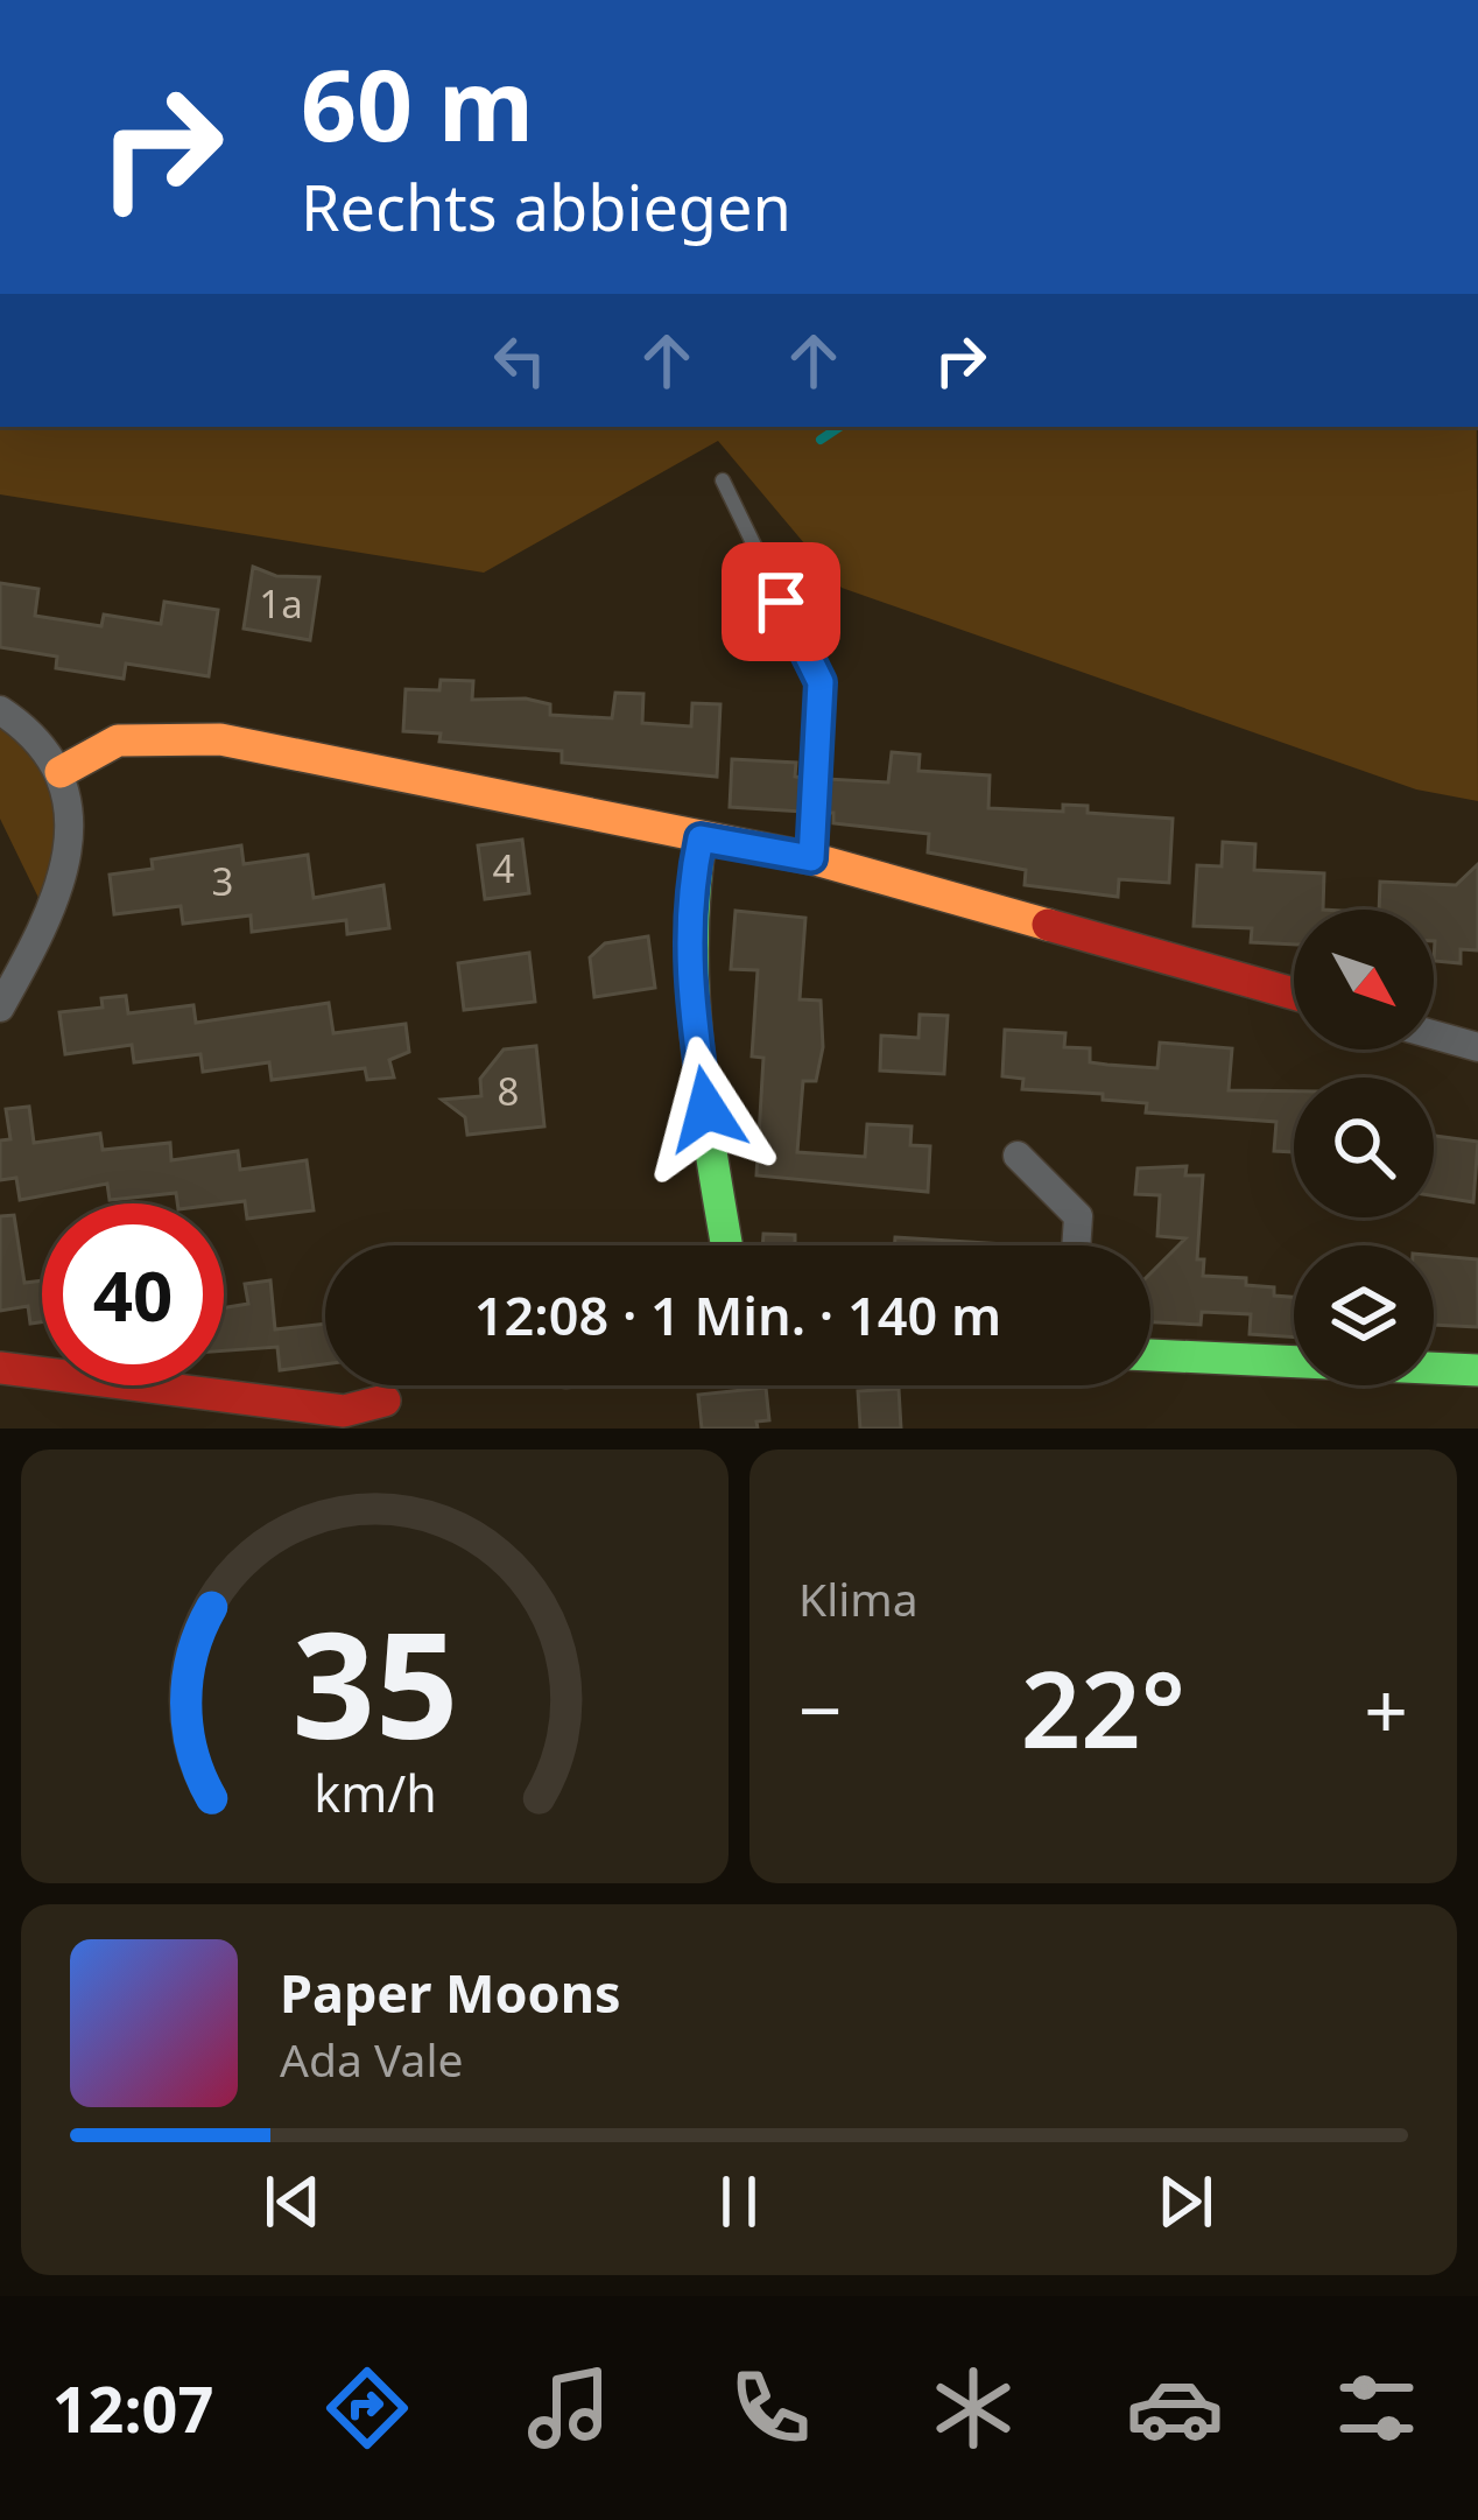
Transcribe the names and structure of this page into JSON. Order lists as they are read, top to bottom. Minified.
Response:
{"house_numbers":["1a","4","3","8"],"north":"bottom right","page":{"turn":["60 m","Rechts abbiegen"],"limit":"40","trip":"12:08 · 1 Min. · 140 m","tile":"Klima","heat":["−","22°","+"],"song":["Paper Moons","Ada Vale"],"tabs":"12:07","gauge":["35","km/h"]}}
